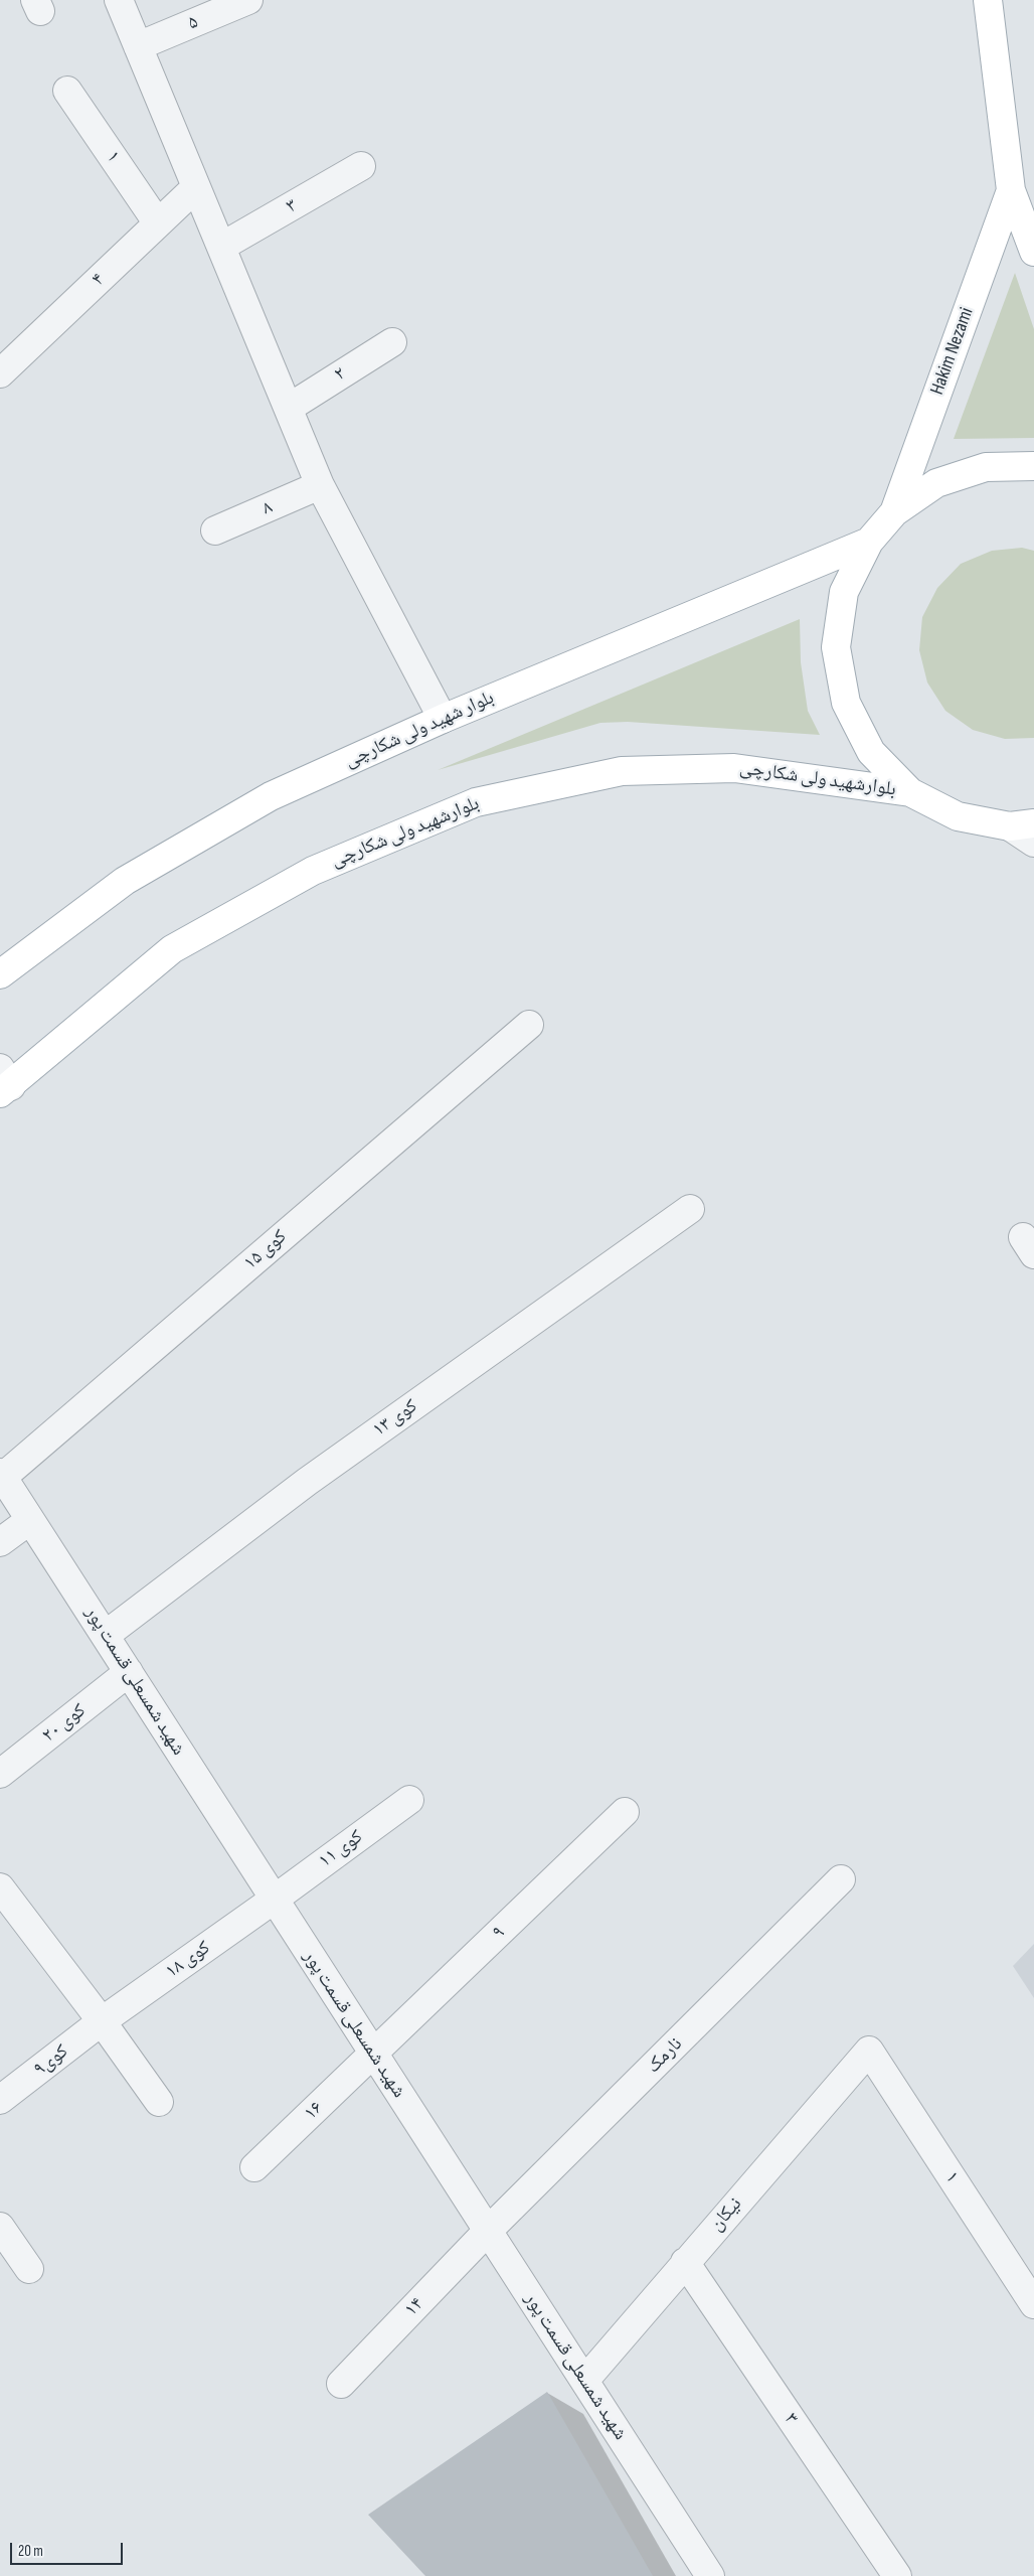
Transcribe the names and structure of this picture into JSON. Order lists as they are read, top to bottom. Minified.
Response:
{"streets":{"main road":["Hakim Nezami","بلوار شهید ولی شکارچی","بلوارشهید ولی شکارچی"],"street":["۵","۱","۳","۴","۲","۸","کوی ۱۵","کوی ۱۳","شهید شمسعلی قسمت پور","کوی ۲۰","کوی ۱۱","۹","کوی ۱۸","نارمک","کوی۹","۱۶","نیکان","۱۴"]},"crossings":[["۱","۴"],["۱","نیکان"],["۳","نیکان"],["کوی ۱۵","شهید شمسعلی قسمت پور"],["کوی ۱۳","شهید شمسعلی قسمت پور"],["شهید شمسعلی قسمت پور","کوی ۲۰"],["شهید شمسعلی قسمت پور","کوی ۱۱"],["شهید شمسعلی قسمت پور","۹"],["شهید شمسعلی قسمت پور","کوی ۱۸"],["شهید شمسعلی قسمت پور","نارمک"],["شهید شمسعلی قسمت پور","۱۶"],["شهید شمسعلی قسمت پور","نیکان"],["شهید شمسعلی قسمت پور","۱۴"],["کوی ۱۱","کوی ۱۸"],["۹","۱۶"],["کوی ۱۸","کوی۹"],["نارمک","۱۴"]],"scale_bar":"20 m"}
